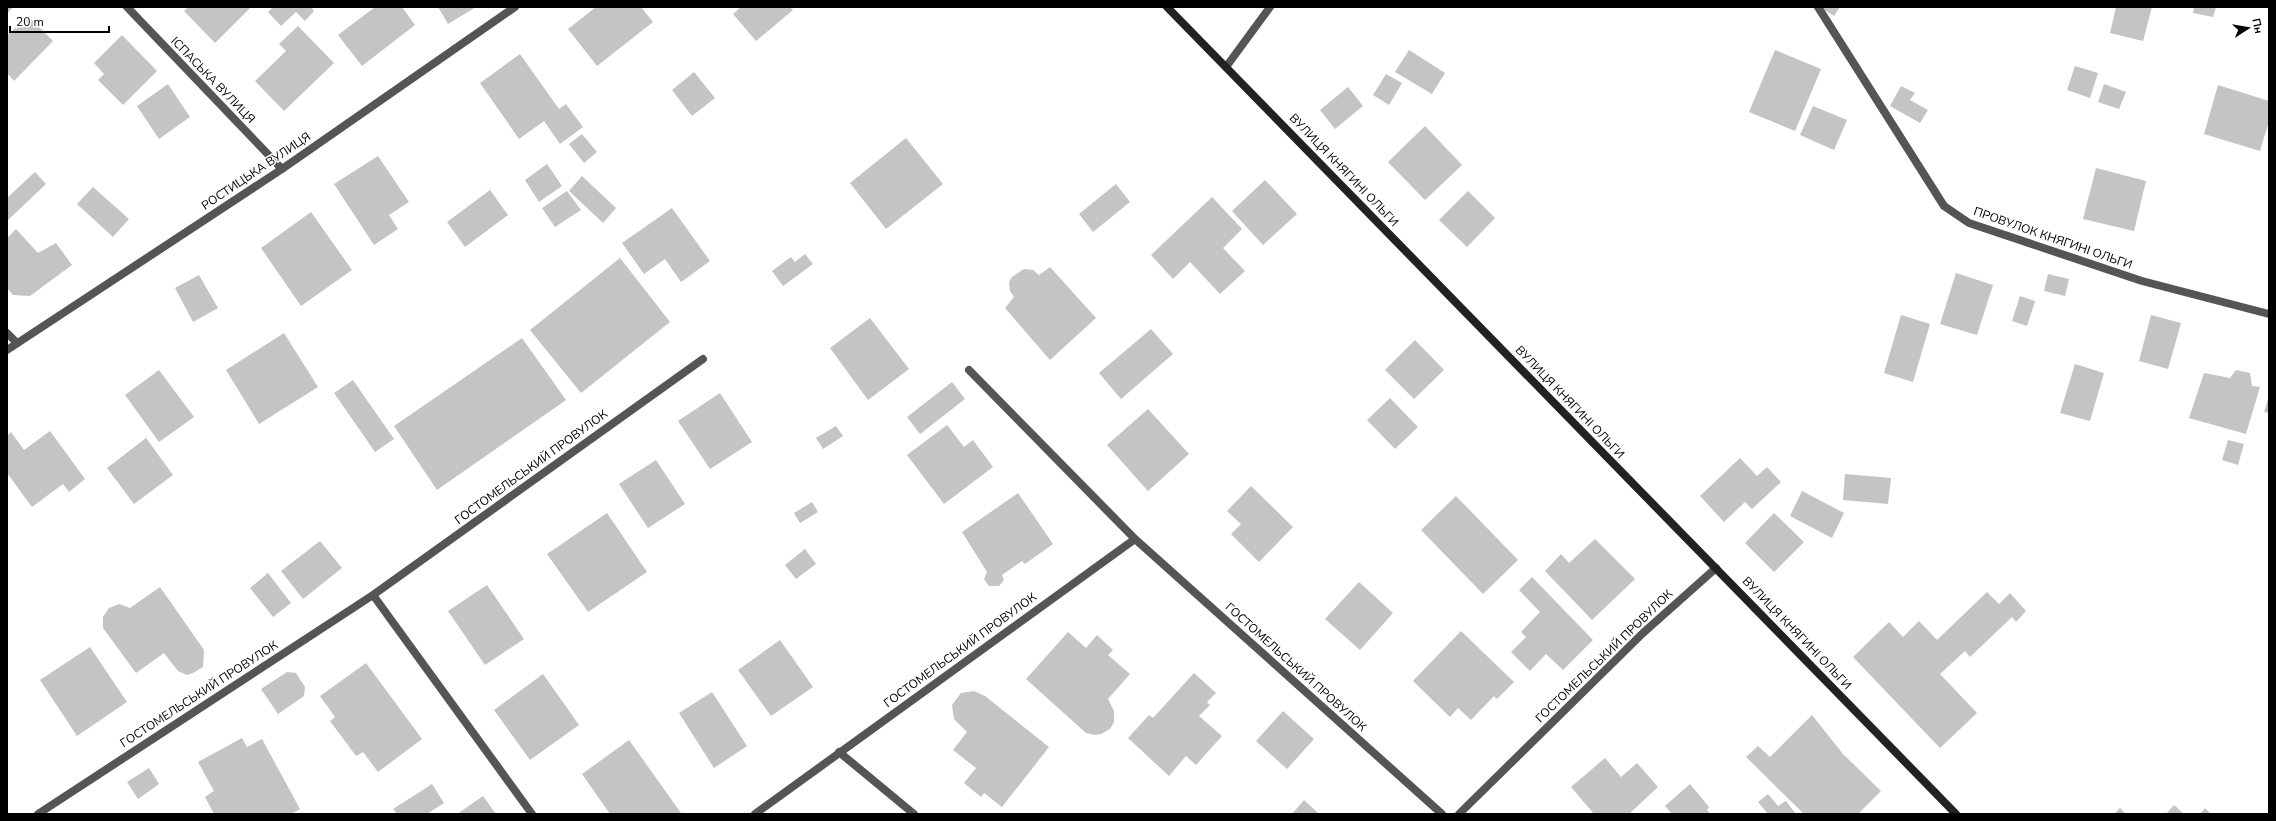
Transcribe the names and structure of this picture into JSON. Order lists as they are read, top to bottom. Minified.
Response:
{"streets":{"street":["ІСПАСЬКА ВУЛИЦЯ","ВУЛИЦЯ КНЯГИНІ ОЛЬГИ","РОСТИЦЬКА ВУЛИЦЯ","ПРОВУЛОК КНЯГИНІ ОЛЬГИ","ГОСТОМЕЛЬСЬКИЙ ПРОВУЛОК"]},"crossings":[["ІСПАСЬКА ВУЛИЦЯ","РОСТИЦЬКА ВУЛИЦЯ"],["ВУЛИЦЯ КНЯГИНІ ОЛЬГИ","ГОСТОМЕЛЬСЬКИЙ ПРОВУЛОК"]],"scale_bar":"20 m","north":"right"}
